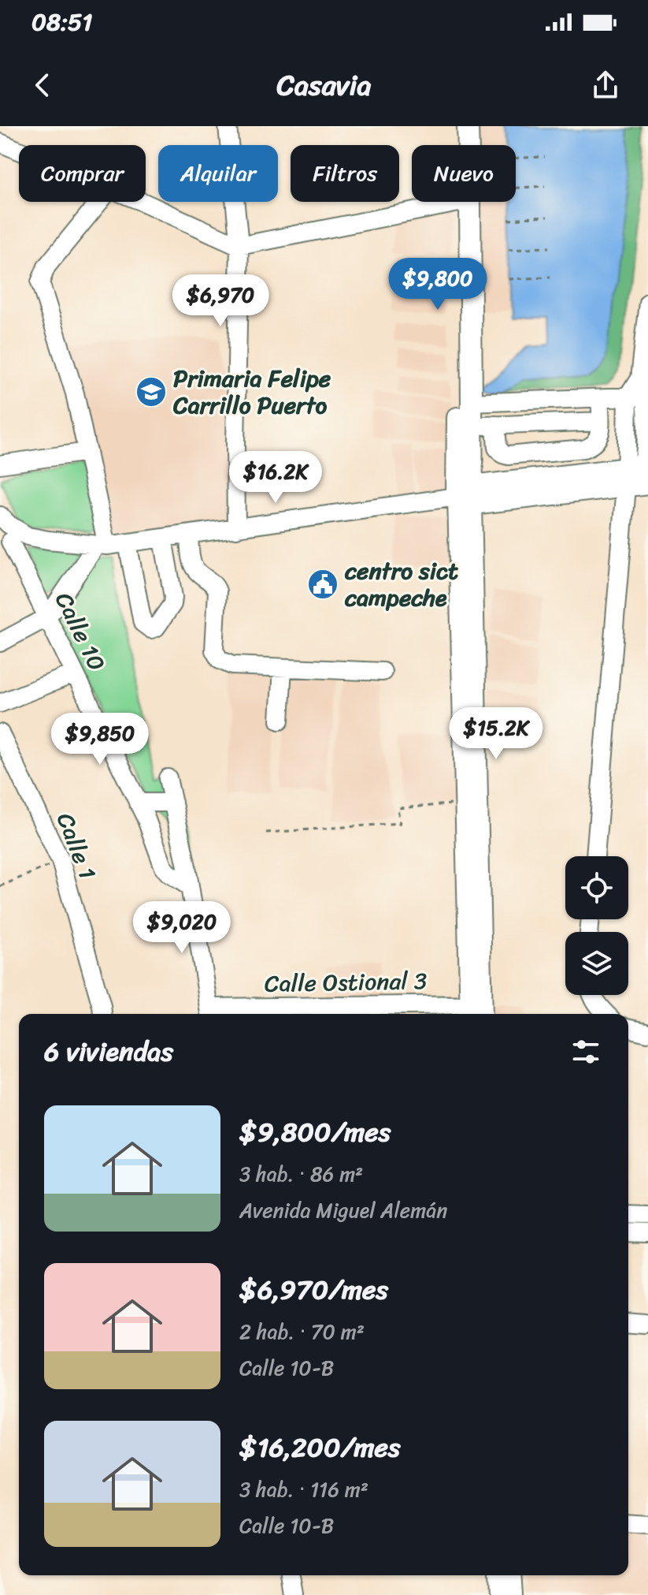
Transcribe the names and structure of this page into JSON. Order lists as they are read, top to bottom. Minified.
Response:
{"streets":{"street":["Calle 10","Calle 1","Calle Ostional 3"]},"places":{"school or university":["Primaria Felipe Carrillo Puerto"],"public building":["centro sict campeche"]},"page":{"status":"08:51","header":"Casavia","chip":["Comprar","Alquilar","Filtros","Nuevo"],"price":["$9,800","$6,970","$16.2K","$15.2K","$9,850","$9,020"],"heading":"6 viviendas","list":[{"name":"$9,800/mes","note":"3 hab. · 86 m² · Avenida Miguel Alemán"},{"name":"$6,970/mes","note":"2 hab. · 70 m² · Calle 10-B"},{"name":"$16,200/mes","note":"3 hab. · 116 m² · Calle 10-B"}]}}
